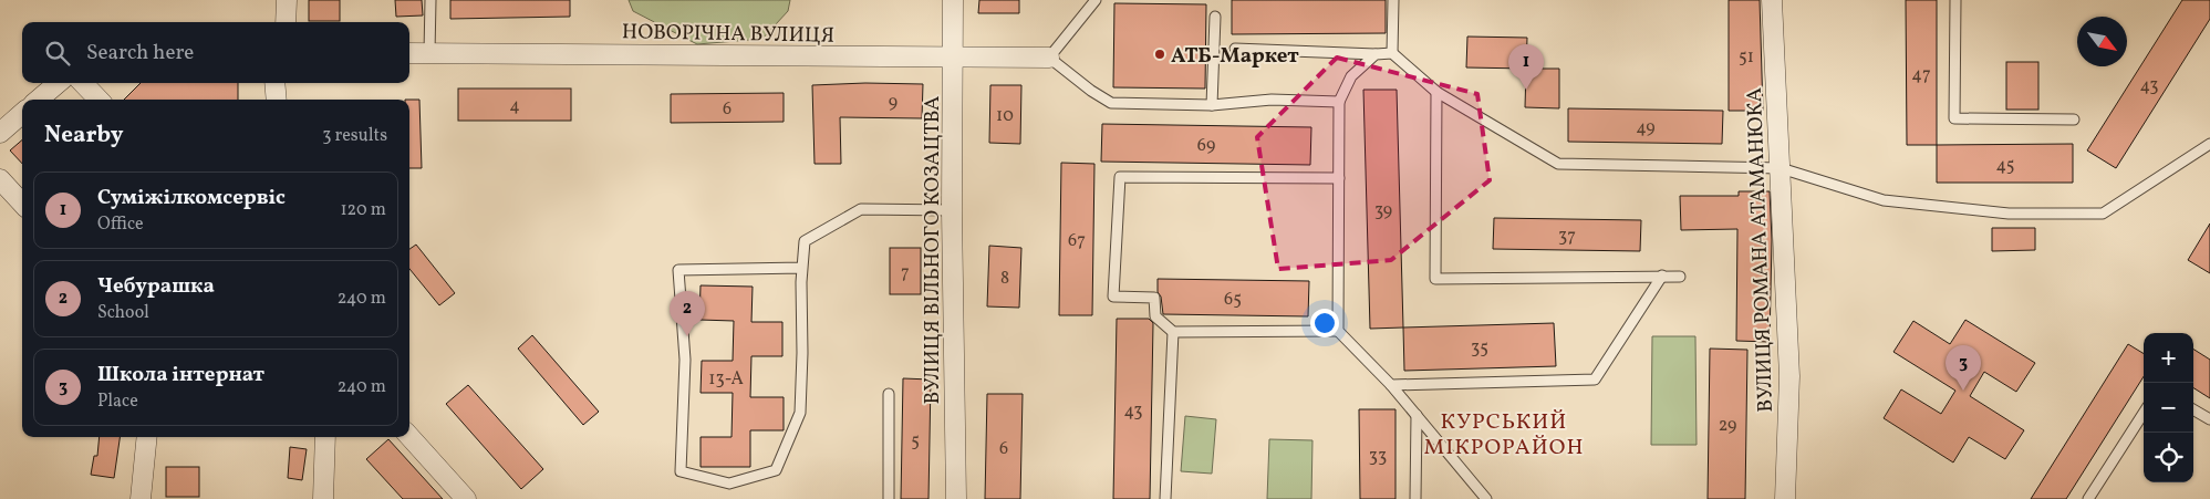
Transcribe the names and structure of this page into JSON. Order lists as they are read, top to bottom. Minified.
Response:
{"streets":{"street":["НОВОРІЧНА ВУЛИЦЯ","ВУЛИЦЯ ВІЛЬНОГО КОЗАЦТВА","ВУЛИЦЯ РОМАНА АТАМАНЮКА"]},"crossings":[["НОВОРІЧНА ВУЛИЦЯ","ВУЛИЦЯ ВІЛЬНОГО КОЗАЦТВА"]],"districts":["КУРСЬКИЙ МІКРОРАЙОН"],"places":["АТБ-Маркет"],"house_numbers":["51","47","43","9","4","6","10","49","69","45","39","37","67","7","8","65","35","13-А","43","29","5","6","33"],"north":"bottom right","page":{"search":"Search here","pins":["1","2","3"],"heading":["Nearby","3 results"],"list":[{"mark":"1","name":"Суміжілкомсервіс","note":"Office","value":"120 m"},{"mark":"2","name":"Чебурашка","note":"School","value":"240 m"},{"mark":"3","name":"Школа інтернат","note":"Place","value":"240 m"}],"map_buttons":["+","−"]}}
